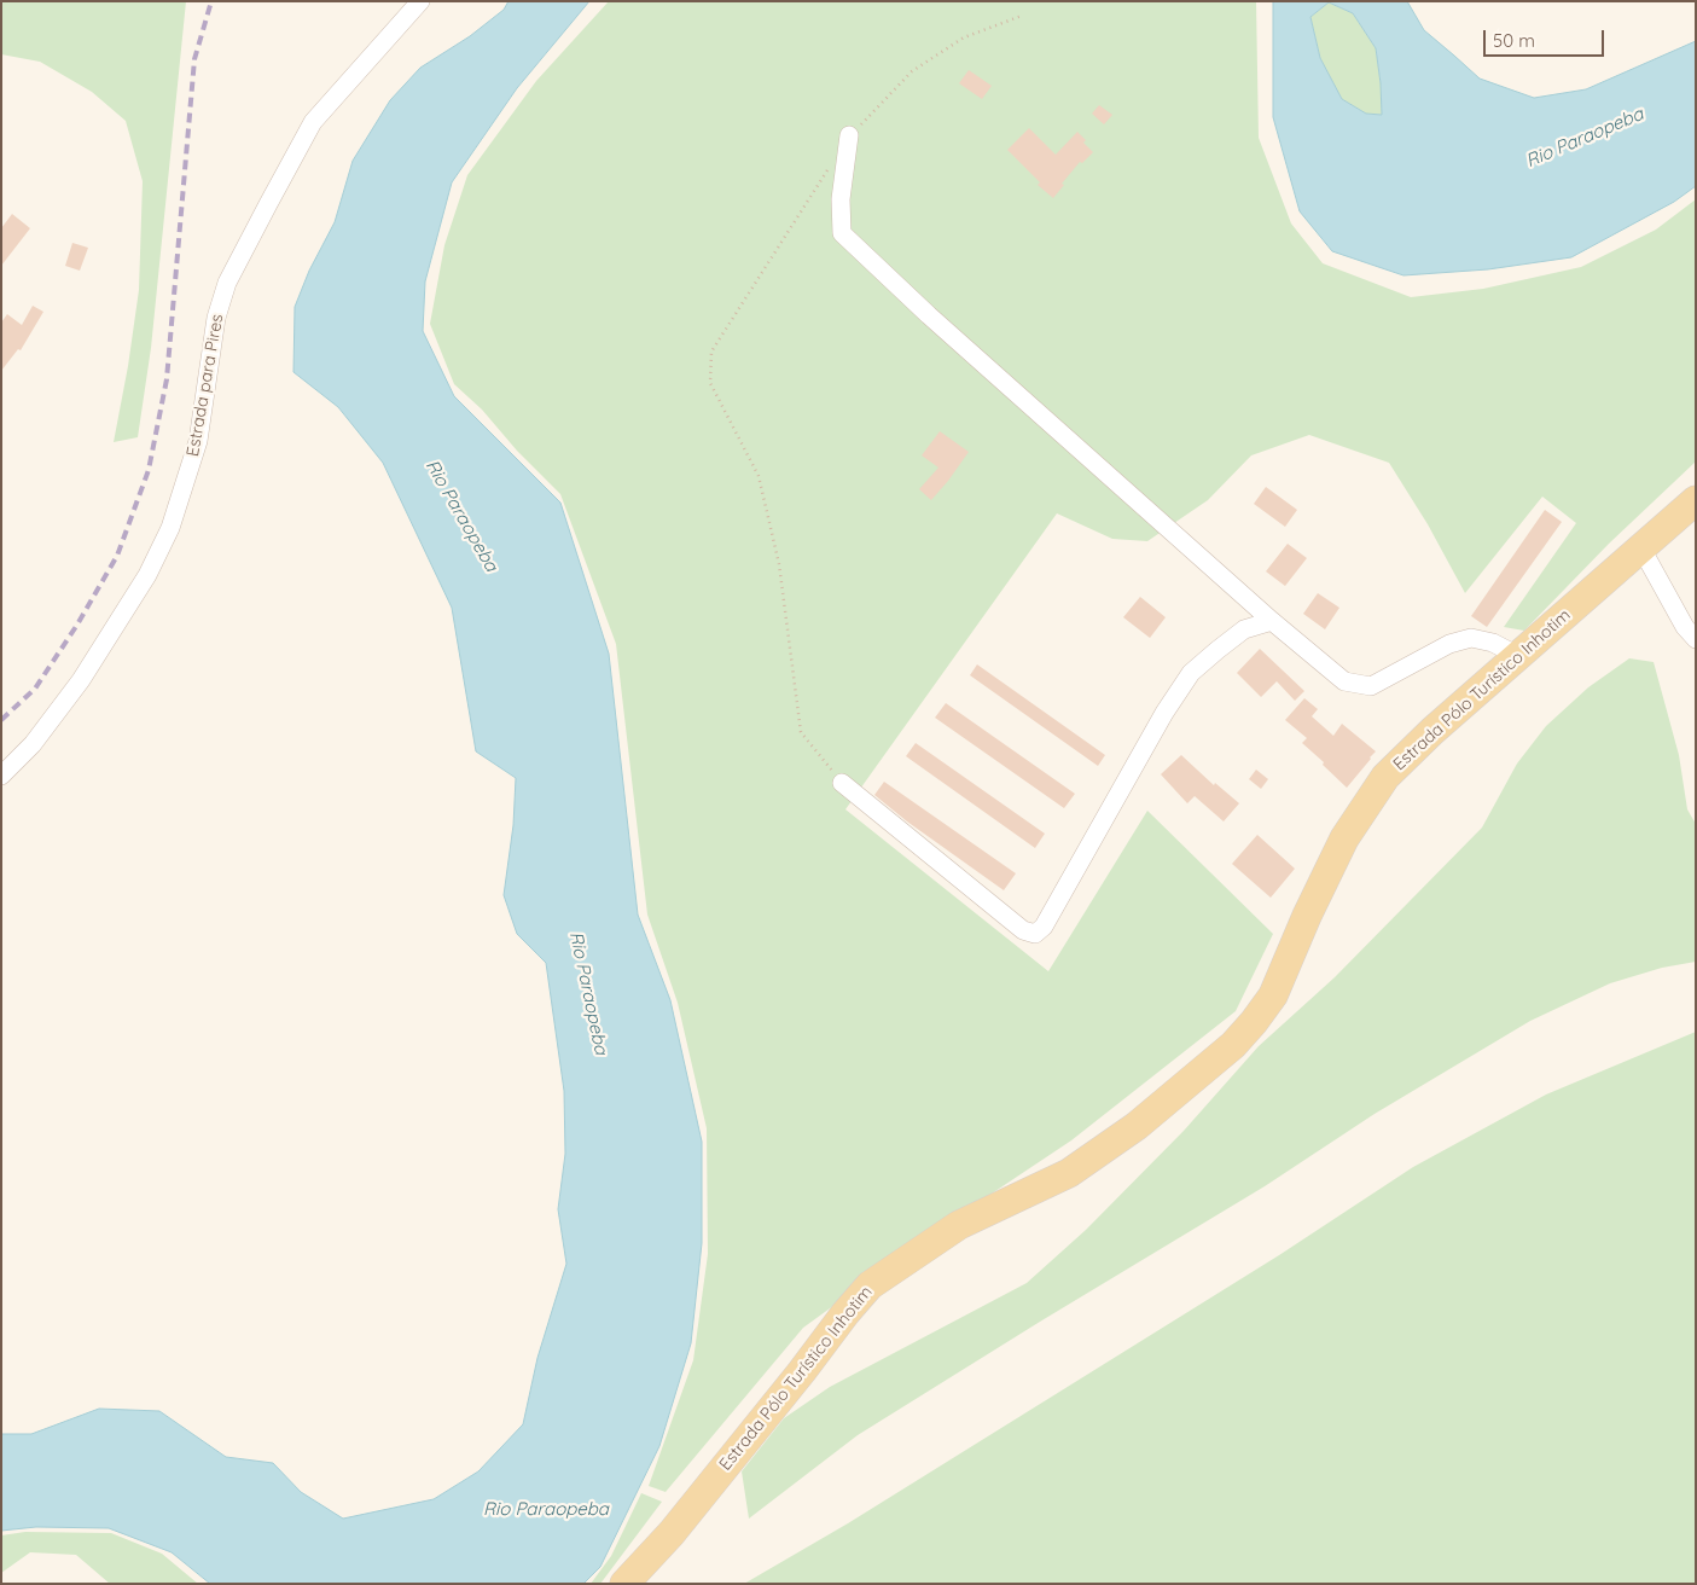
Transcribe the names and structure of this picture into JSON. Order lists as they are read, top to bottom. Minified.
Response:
{"streets":{"main road":["Estrada Pólo Turístico Inhotim"],"street":["Estrada para Pires"]},"water":["Rio Paraopeba"],"scale_bar":"50 m"}
